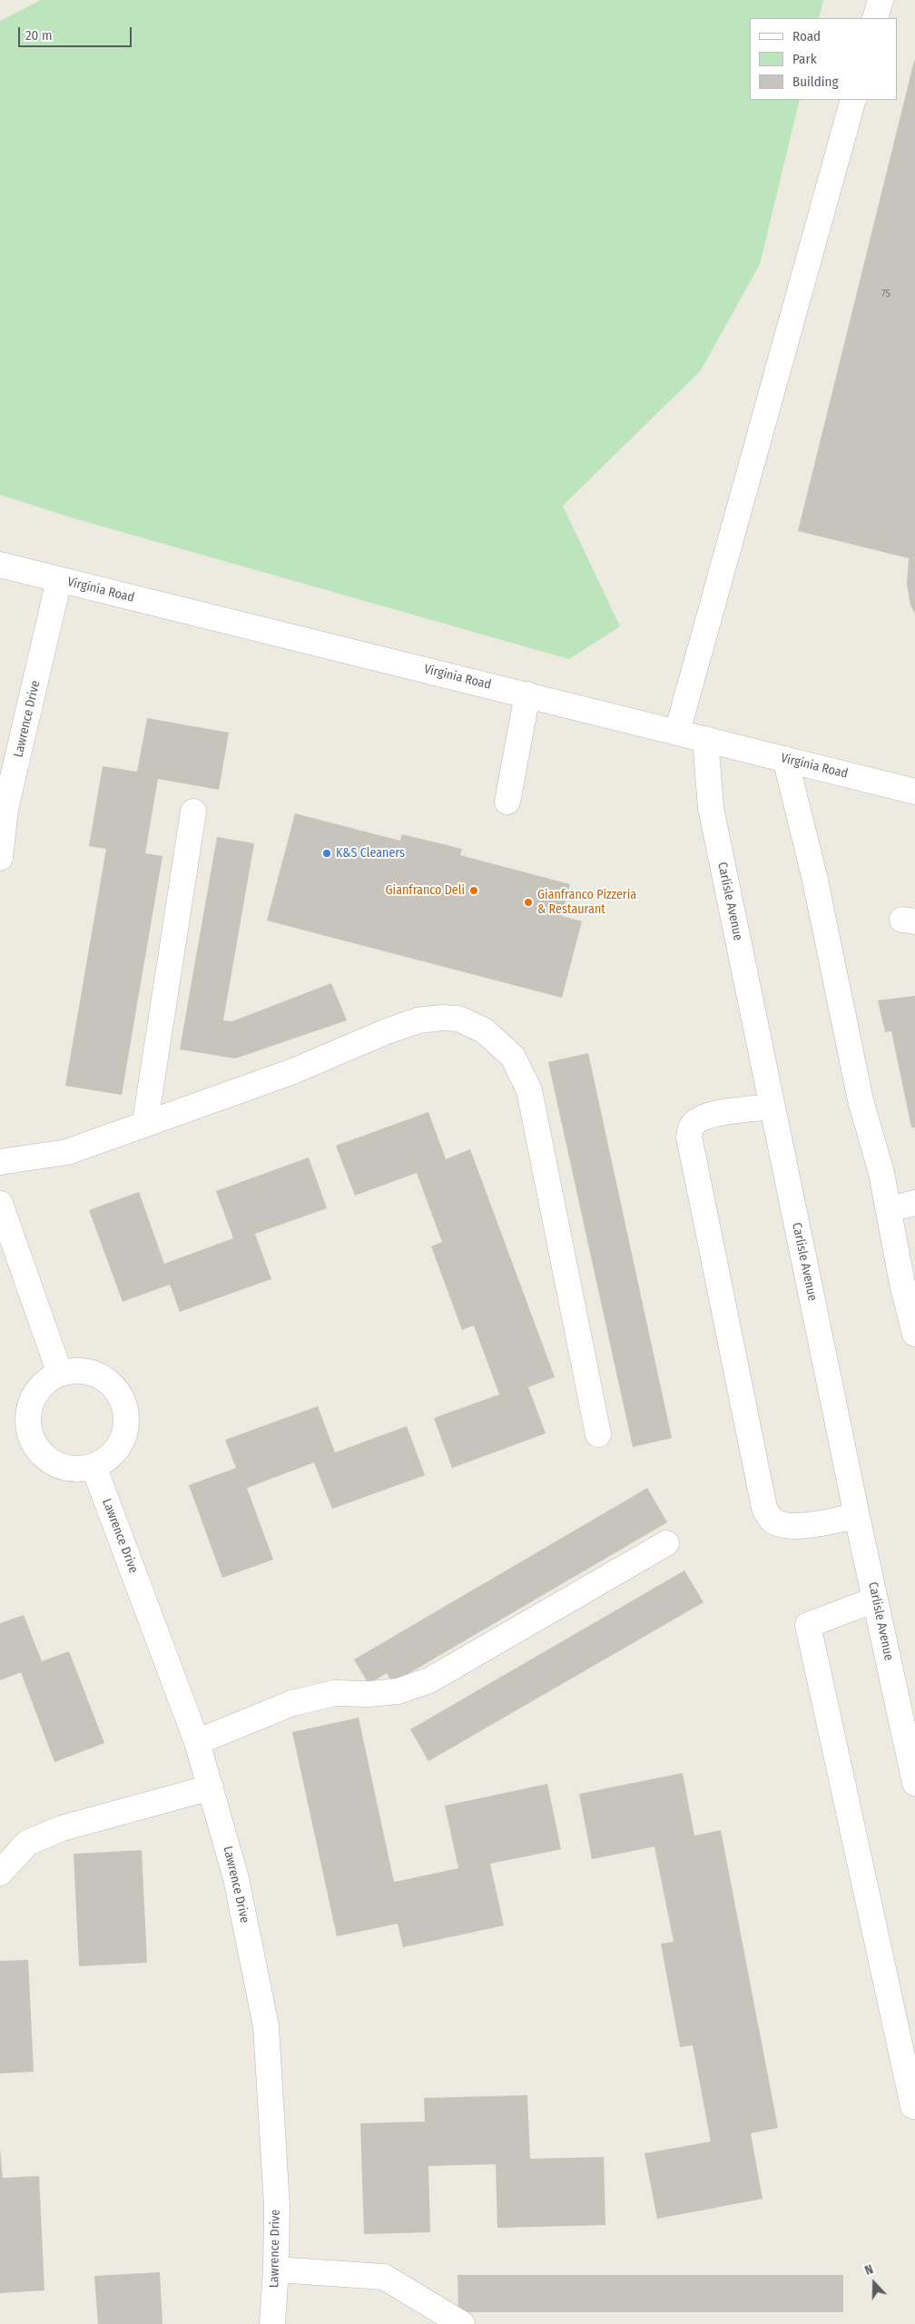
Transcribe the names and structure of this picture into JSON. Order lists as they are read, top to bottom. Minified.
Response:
{"streets":{"street":["Virginia Road","Lawrence Drive","Carlisle Avenue"]},"crossings":[["Virginia Road","Lawrence Drive"],["Virginia Road","Carlisle Avenue"]],"places":["K&S Cleaners","Gianfranco Deli","Gianfranco Pizzeria & Restaurant"],"house_numbers":["75"],"legend":["Road","Park","Building"],"scale_bar":"20 m","north":"top"}
